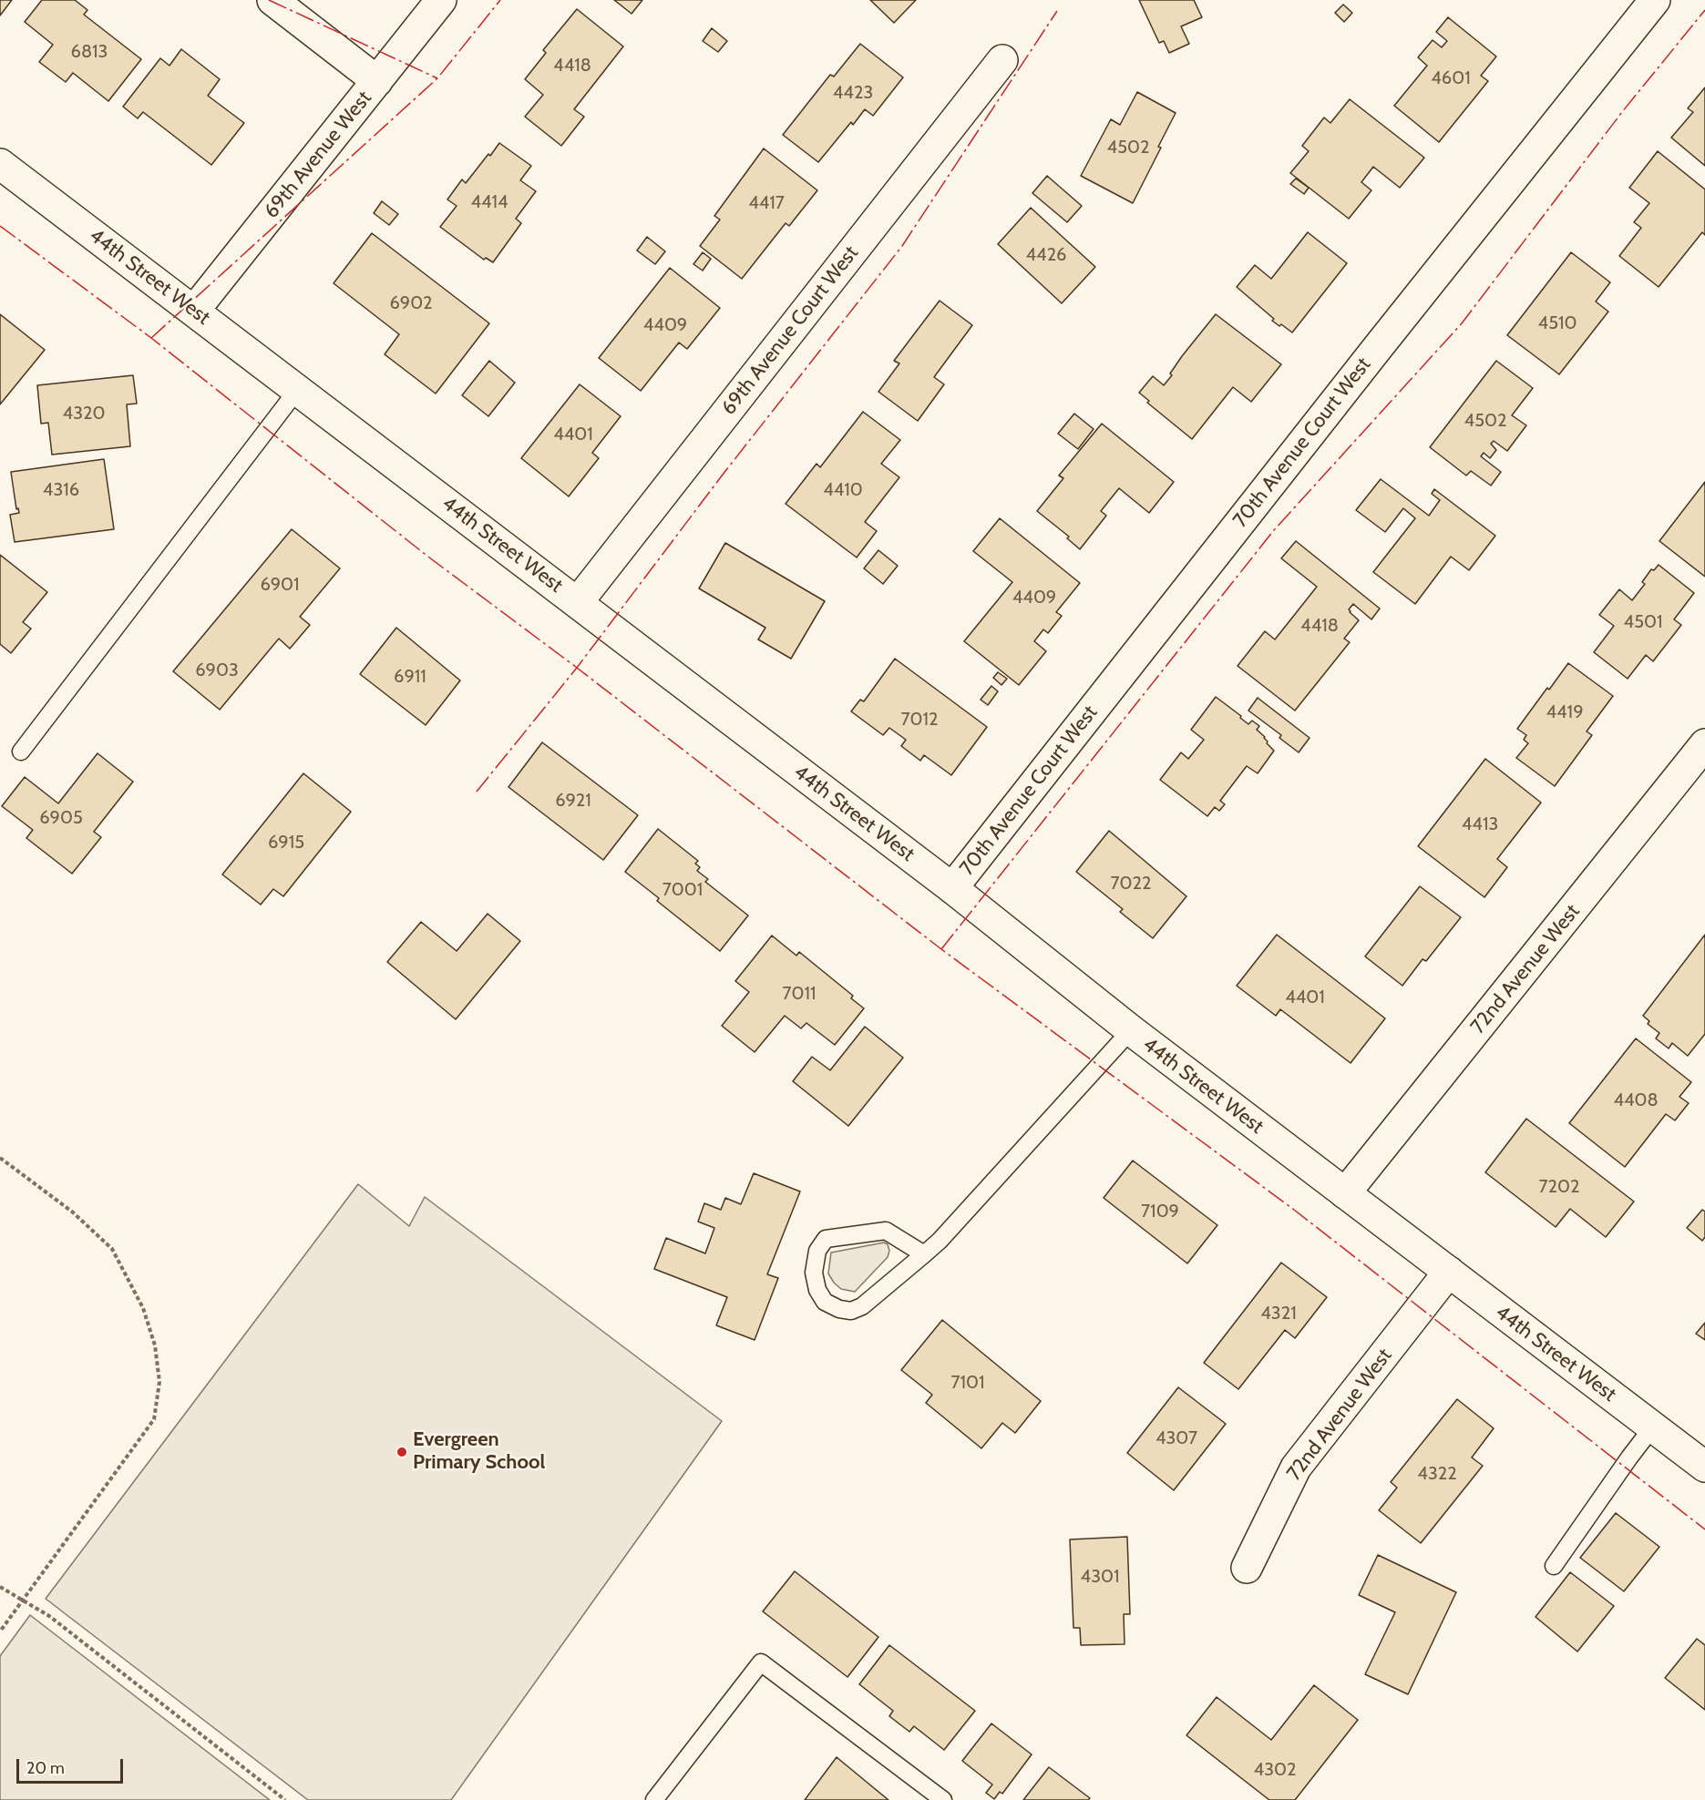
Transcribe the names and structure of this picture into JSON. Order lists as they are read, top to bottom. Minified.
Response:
{"streets":{"street":["69th Avenue West","44th Street West","69th Avenue Court West","70th Avenue Court West","72nd Avenue West"]},"crossings":[["69th Avenue West","44th Street West"],["44th Street West","69th Avenue Court West"],["44th Street West","70th Avenue Court West"],["44th Street West","72nd Avenue West"]],"places":["Evergreen Primary School"],"house_numbers":["6813","4418","4601","4423","4502","4414","4417","4426","6902","4510","4409","4320","4502","4401","4316","4410","6901","4409","4501","4418","6903","6911","4419","7012","6921","6905","4413","6915","7022","7001","7011","4401","4408","7202","7109","4321","7101","4307","4322","4301","4302"],"scale_bar":"20 m"}
